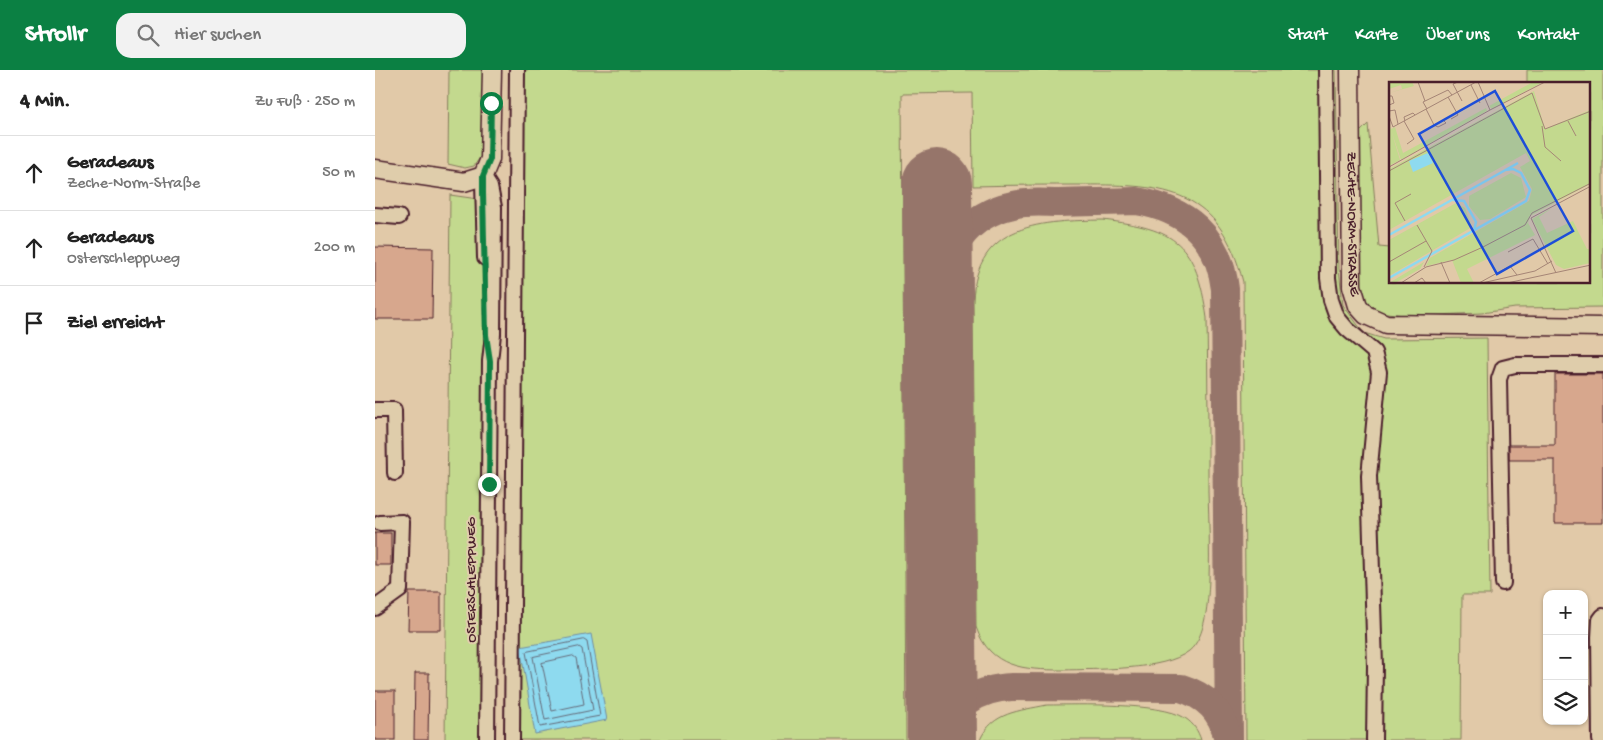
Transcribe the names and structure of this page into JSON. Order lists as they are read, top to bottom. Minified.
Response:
{"streets":{"main road":["ZECHE-NORM-STRASSE"],"street":["OSTERSCHLEPPWEG"]},"page":{"header":"Strollr","search":"Hier suchen","nav":["Start","Karte","Über uns","Kontakt"],"heading":["4 Min.","Zu Fuß · 250 m"],"list":[["Geradeaus","Zeche-Norm-Straße","50 m"],["Geradeaus","Osterschleppweg","200 m"],"Ziel erreicht"],"map_buttons":["+","−"]}}
